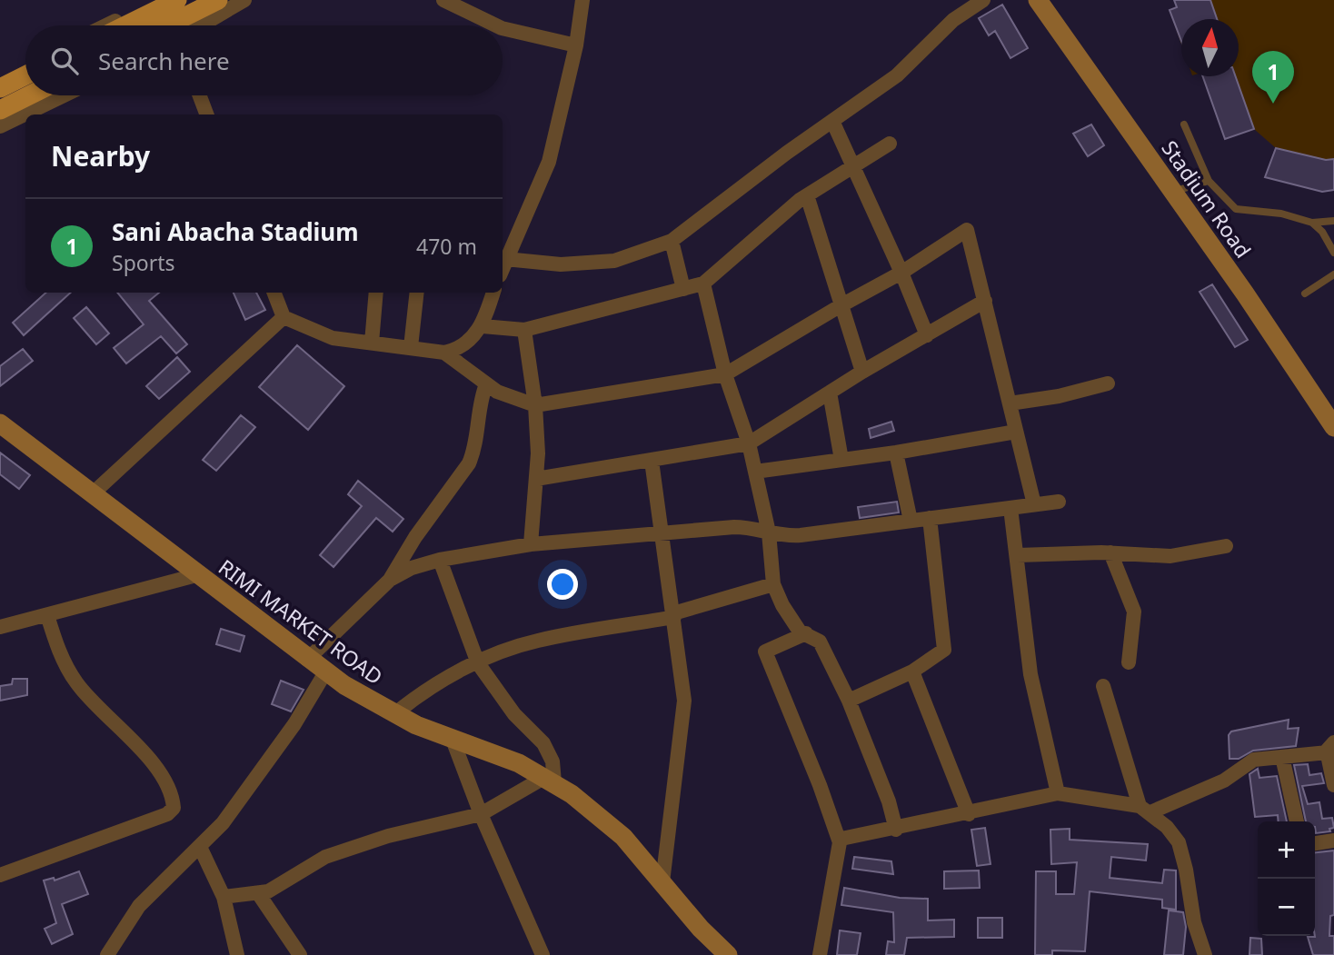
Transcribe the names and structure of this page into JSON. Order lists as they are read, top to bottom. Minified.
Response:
{"streets":{"street":["Stadium Road","RIMI MARKET ROAD"]},"north":"top","page":{"search":"Search here","pins":"1","heading":"Nearby","list":[{"mark":"1","name":"Sani Abacha Stadium","note":"Sports","value":"470 m"}],"map_buttons":["+","−"]}}
